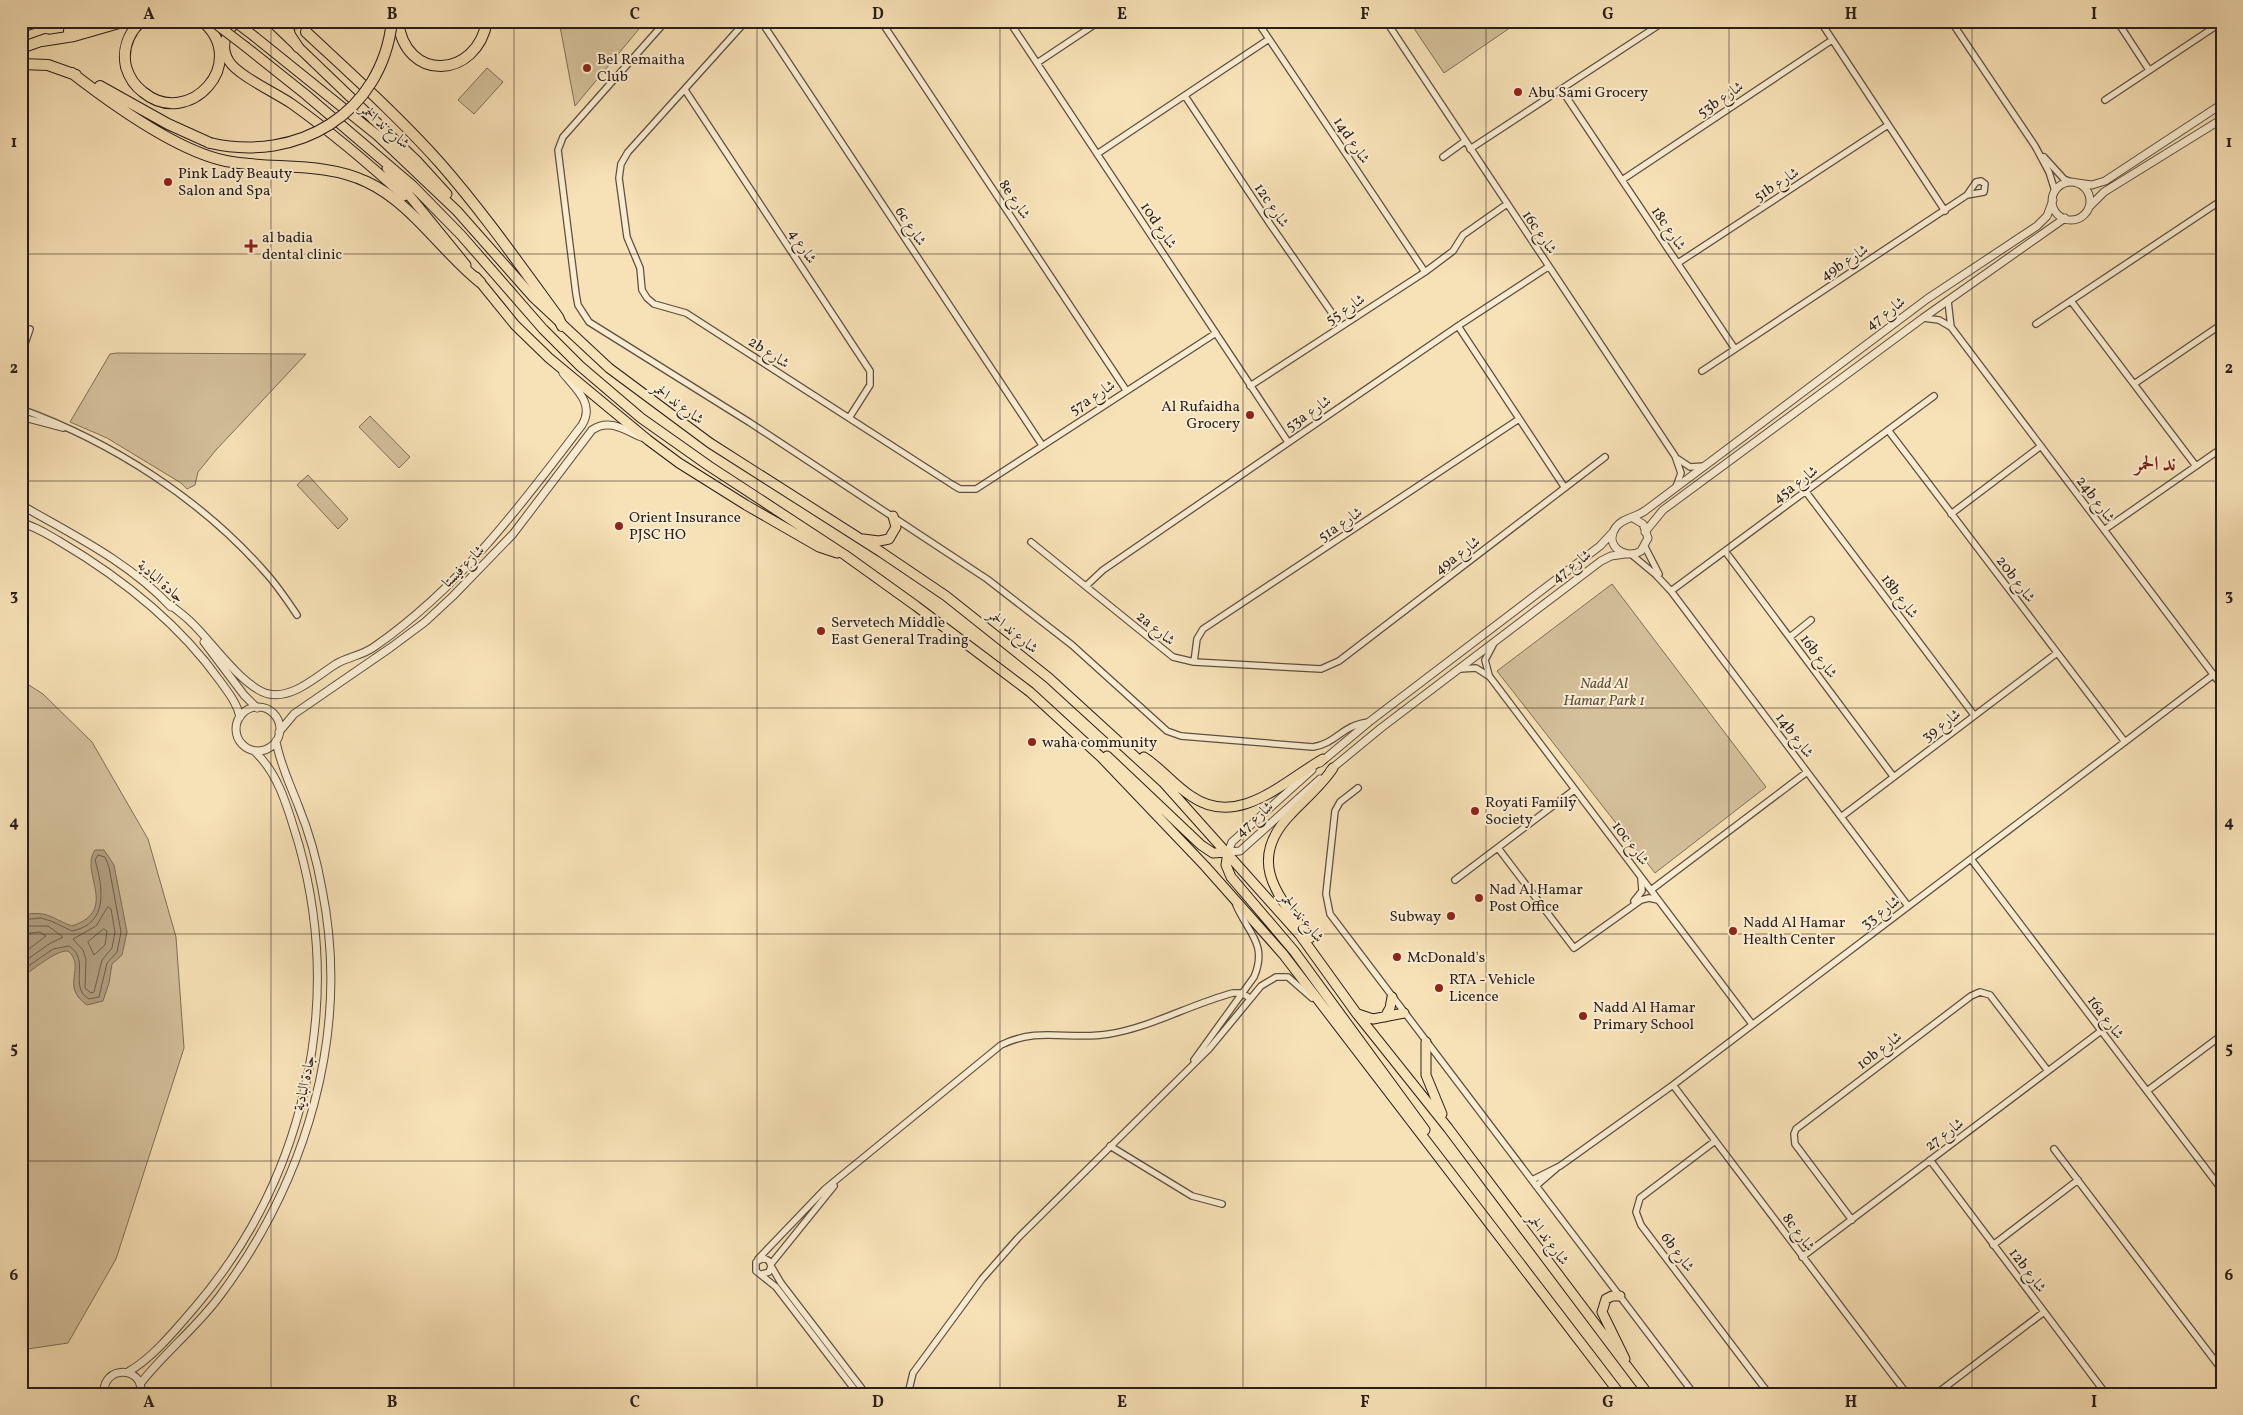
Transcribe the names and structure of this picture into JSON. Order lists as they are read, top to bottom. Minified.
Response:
{"streets":{"main road":["شارع ند الحمر"],"street":["53b شارع","14d شارع","51b شارع","8e شارع","12c شارع","10d شارع","6c شارع","18c شارع","16c شارع","شارع 4","49b شارع","شارع 55","شارع 47","2b شارع","57a شارع","53a شارع","45a شارع","24b شارع","51a شارع","49a شارع","شارع فيستا","20b شارع","جادة البادية","18b شارع","2a شارع","16b شارع","شارع 39","14b شارع","10c شارع","شارع 33","16a شارع","10b شارع","شارع 27","8c شارع","6b شارع","12b شارع"]},"crossings":[["53b شارع","18c شارع"],["شارع ند الحمر","شارع 47"],["شارع ند الحمر","شارع 33"],["14d شارع","شارع 55"],["51b شارع","18c شارع"],["8e شارع","57a شارع"],["12c شارع","شارع 55"],["10d شارع","شارع 55"],["10d شارع","57a شارع"],["10d شارع","53a شارع"],["6c شارع","57a شارع"],["18c شارع","49b شارع"],["16c شارع","شارع 55"],["16c شارع","شارع 47"],["16c شارع","53a شارع"],["شارع 4","2b شارع"],["شارع 47","14b شارع"],["2b شارع","57a شارع"],["53a شارع","2a شارع"],["45a شارع","20b شارع"],["45a شارع","18b شارع"],["45a شارع","16b شارع"],["45a شارع","14b شارع"],["24b شارع","شارع 33"],["51a شارع","2a شارع"],["49a شارع","2a شارع"],["شارع فيستا","جادة البادية"],["20b شارع","شارع 39"],["20b شارع","شارع 33"],["18b شارع","شارع 39"],["16b شارع","شارع 39"],["شارع 39","14b شارع"],["14b شارع","شارع 33"],["10c شارع","شارع 33"],["شارع 33","16a شارع"],["شارع 33","8c شارع"],["16a شارع","شارع 27"],["10b شارع","شارع 27"],["شارع 27","8c شارع"],["شارع 27","12b شارع"],["8c شارع","6b شارع"]],"districts":["ند الحمر"],"parks":["Nadd Al Hamar Park 1"],"places":{"other":["Bel Remaitha Club","Abu Sami Grocery","Pink Lady Beauty Salon and Spa","Al Rufaidha Grocery","Orient Insurance PJSC HO","Servetech Middle East General Trading","waha community","Royati Family Society","Nad Al Hamar Post Office","Subway","Nadd Al Hamar Health Center","McDonald's","RTA - Vehicle Licence","Nadd Al Hamar Primary School"],"health":["al badia dental clinic"]},"grid":{"columns":["A","B","C","D","E","F","G","H","I"],"rows":["1","2","3","4","5","6"]}}
